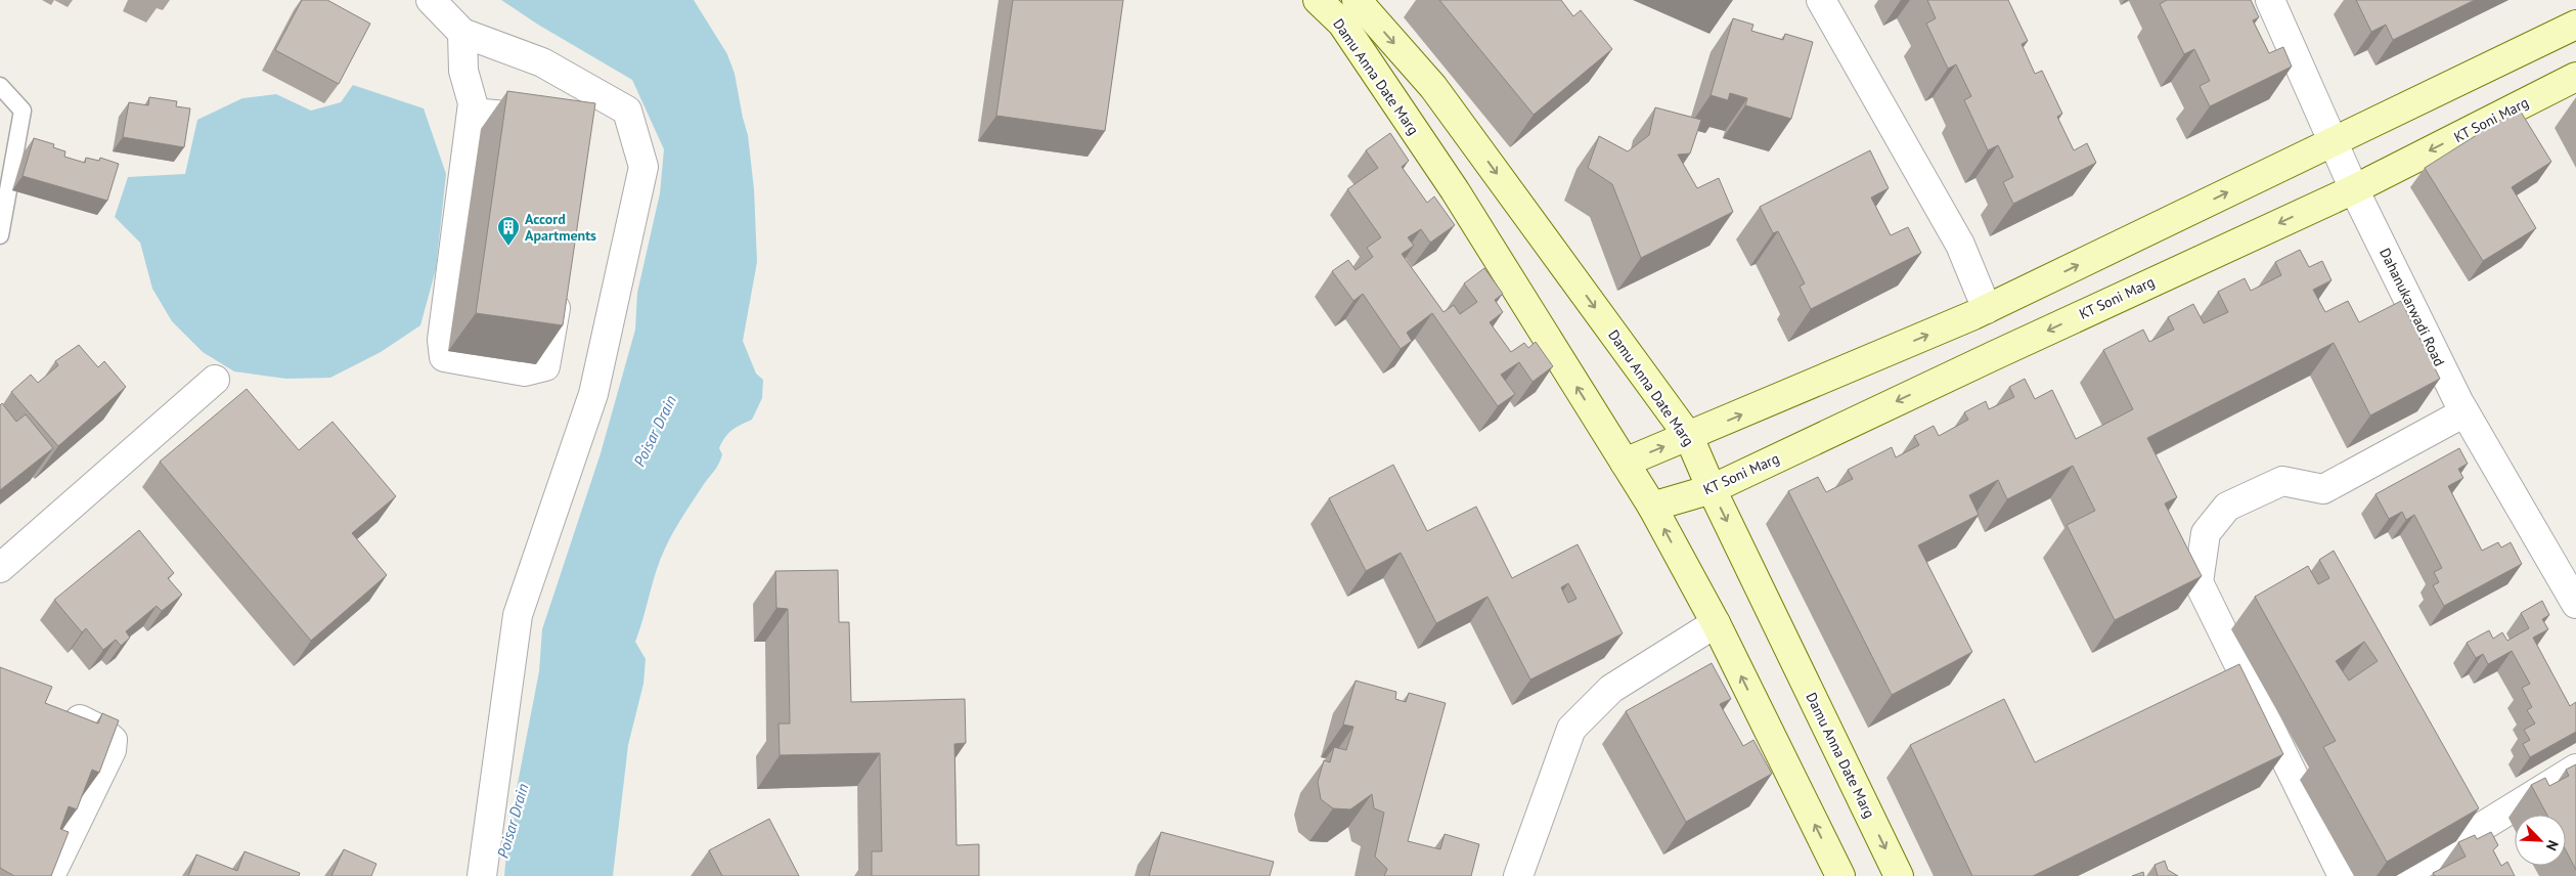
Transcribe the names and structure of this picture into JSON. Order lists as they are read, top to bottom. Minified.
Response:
{"streets":{"street":["Damu Anna Date Marg","KT Soni Marg","Dahanukarwadi Road"]},"crossings":[["Damu Anna Date Marg","KT Soni Marg"],["KT Soni Marg","Dahanukarwadi Road"]],"water":["Poisar Drain"],"places":{"building":["Accord Apartments"]},"north":"bottom right"}
